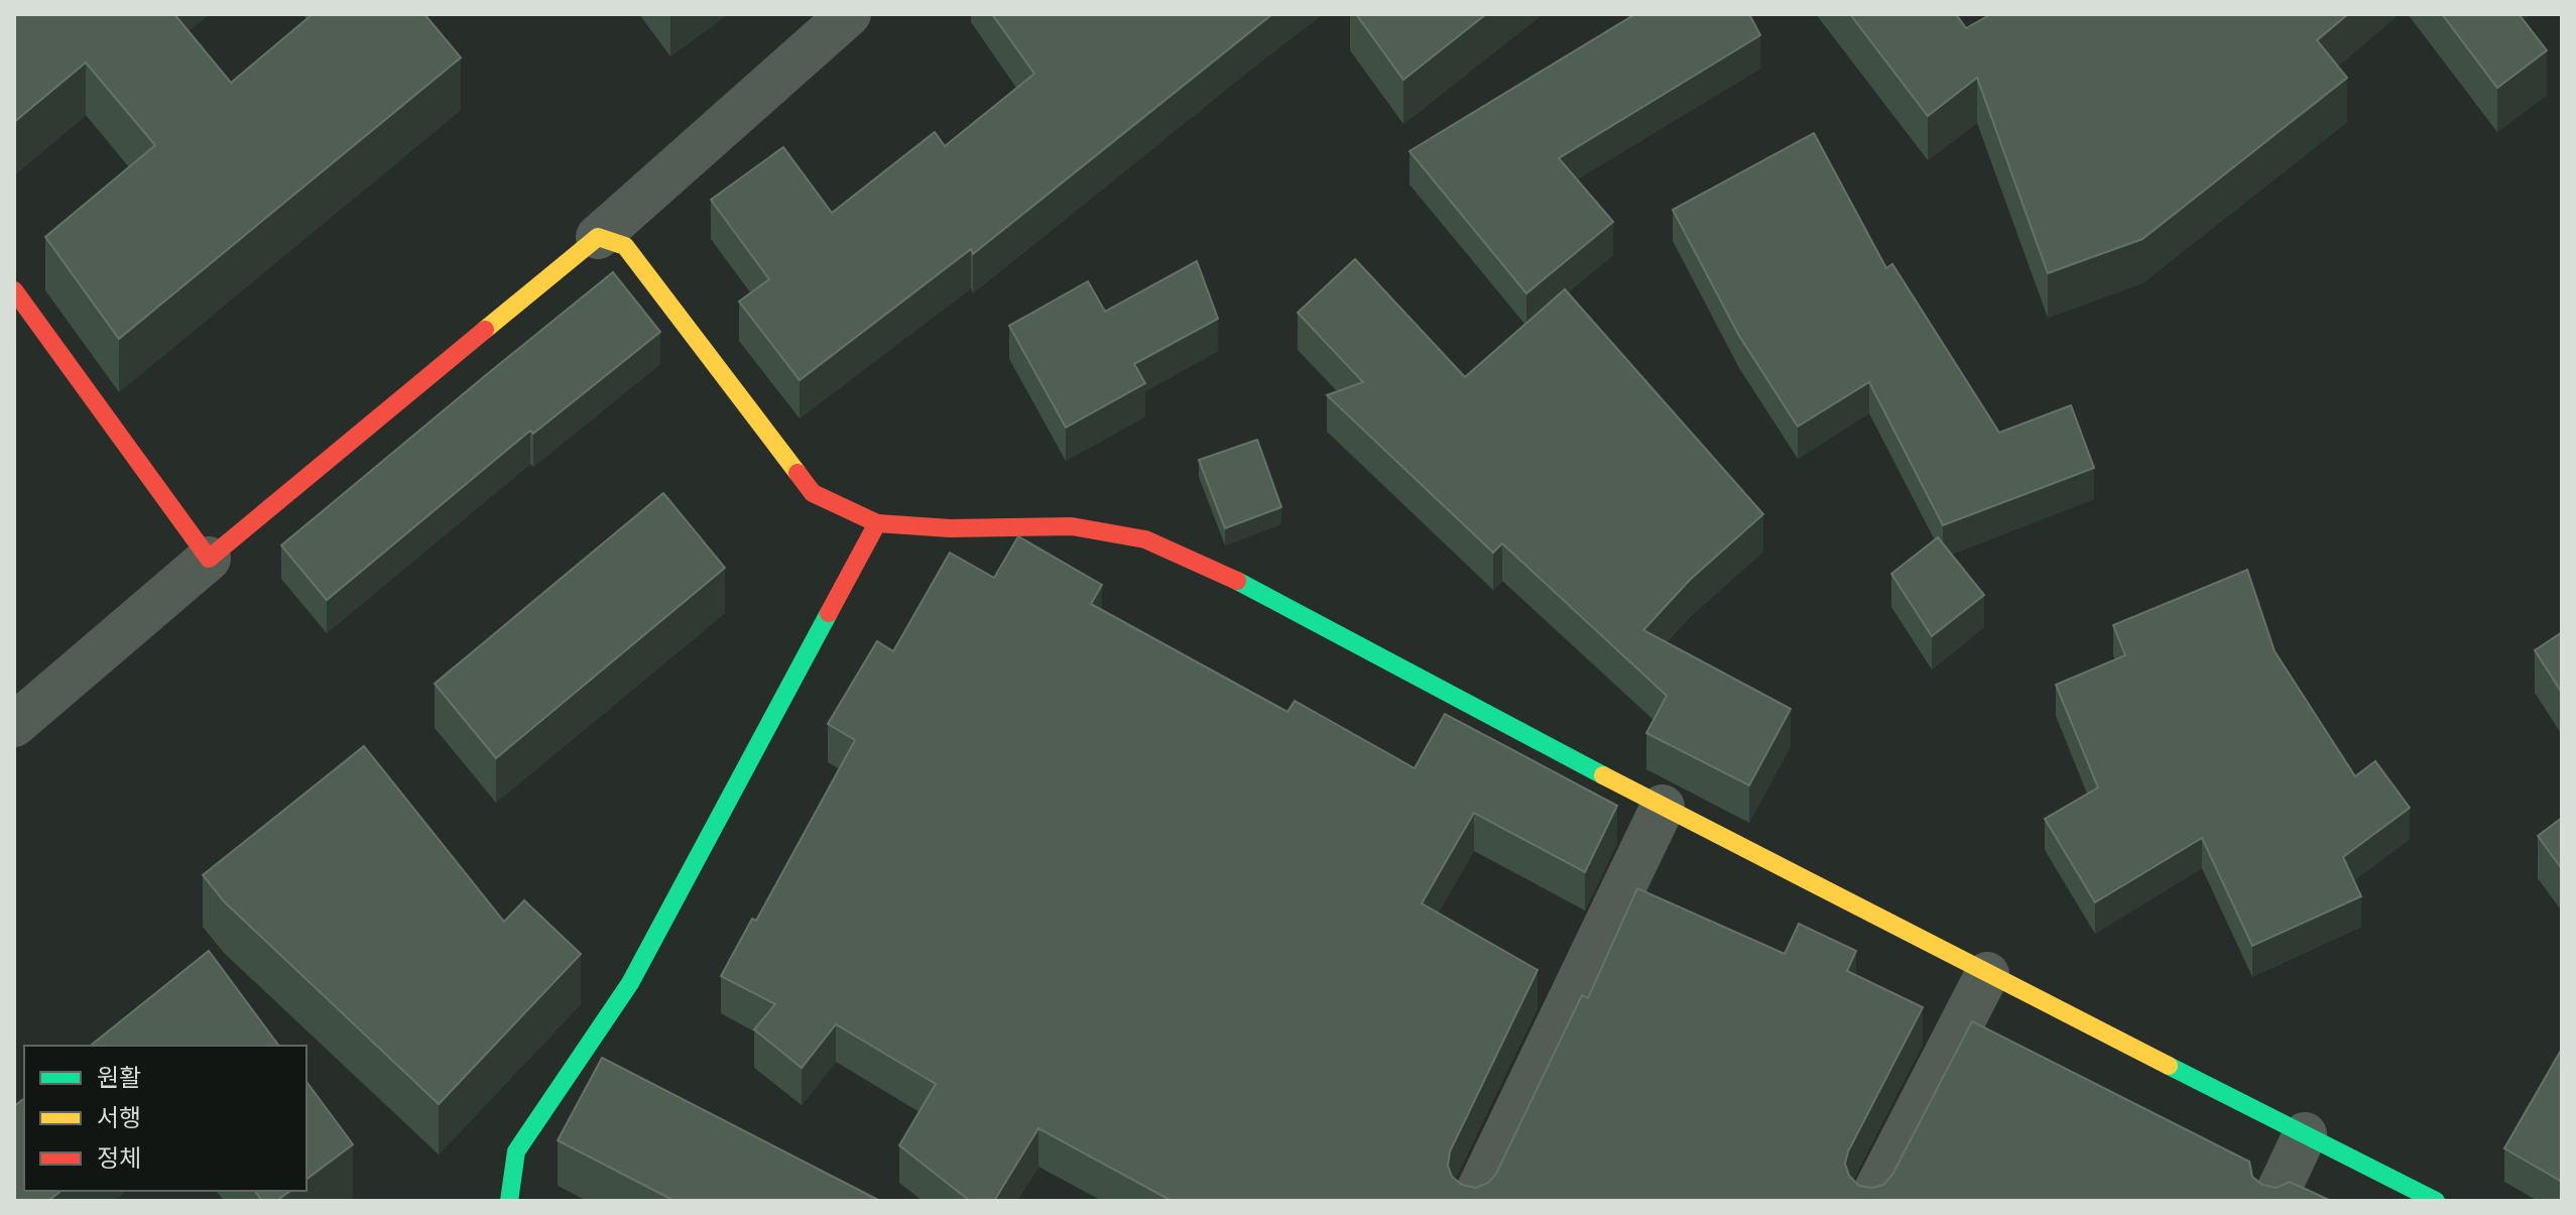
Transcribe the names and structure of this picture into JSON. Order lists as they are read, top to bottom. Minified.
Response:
{"legend":["원활","서행","정체"]}
